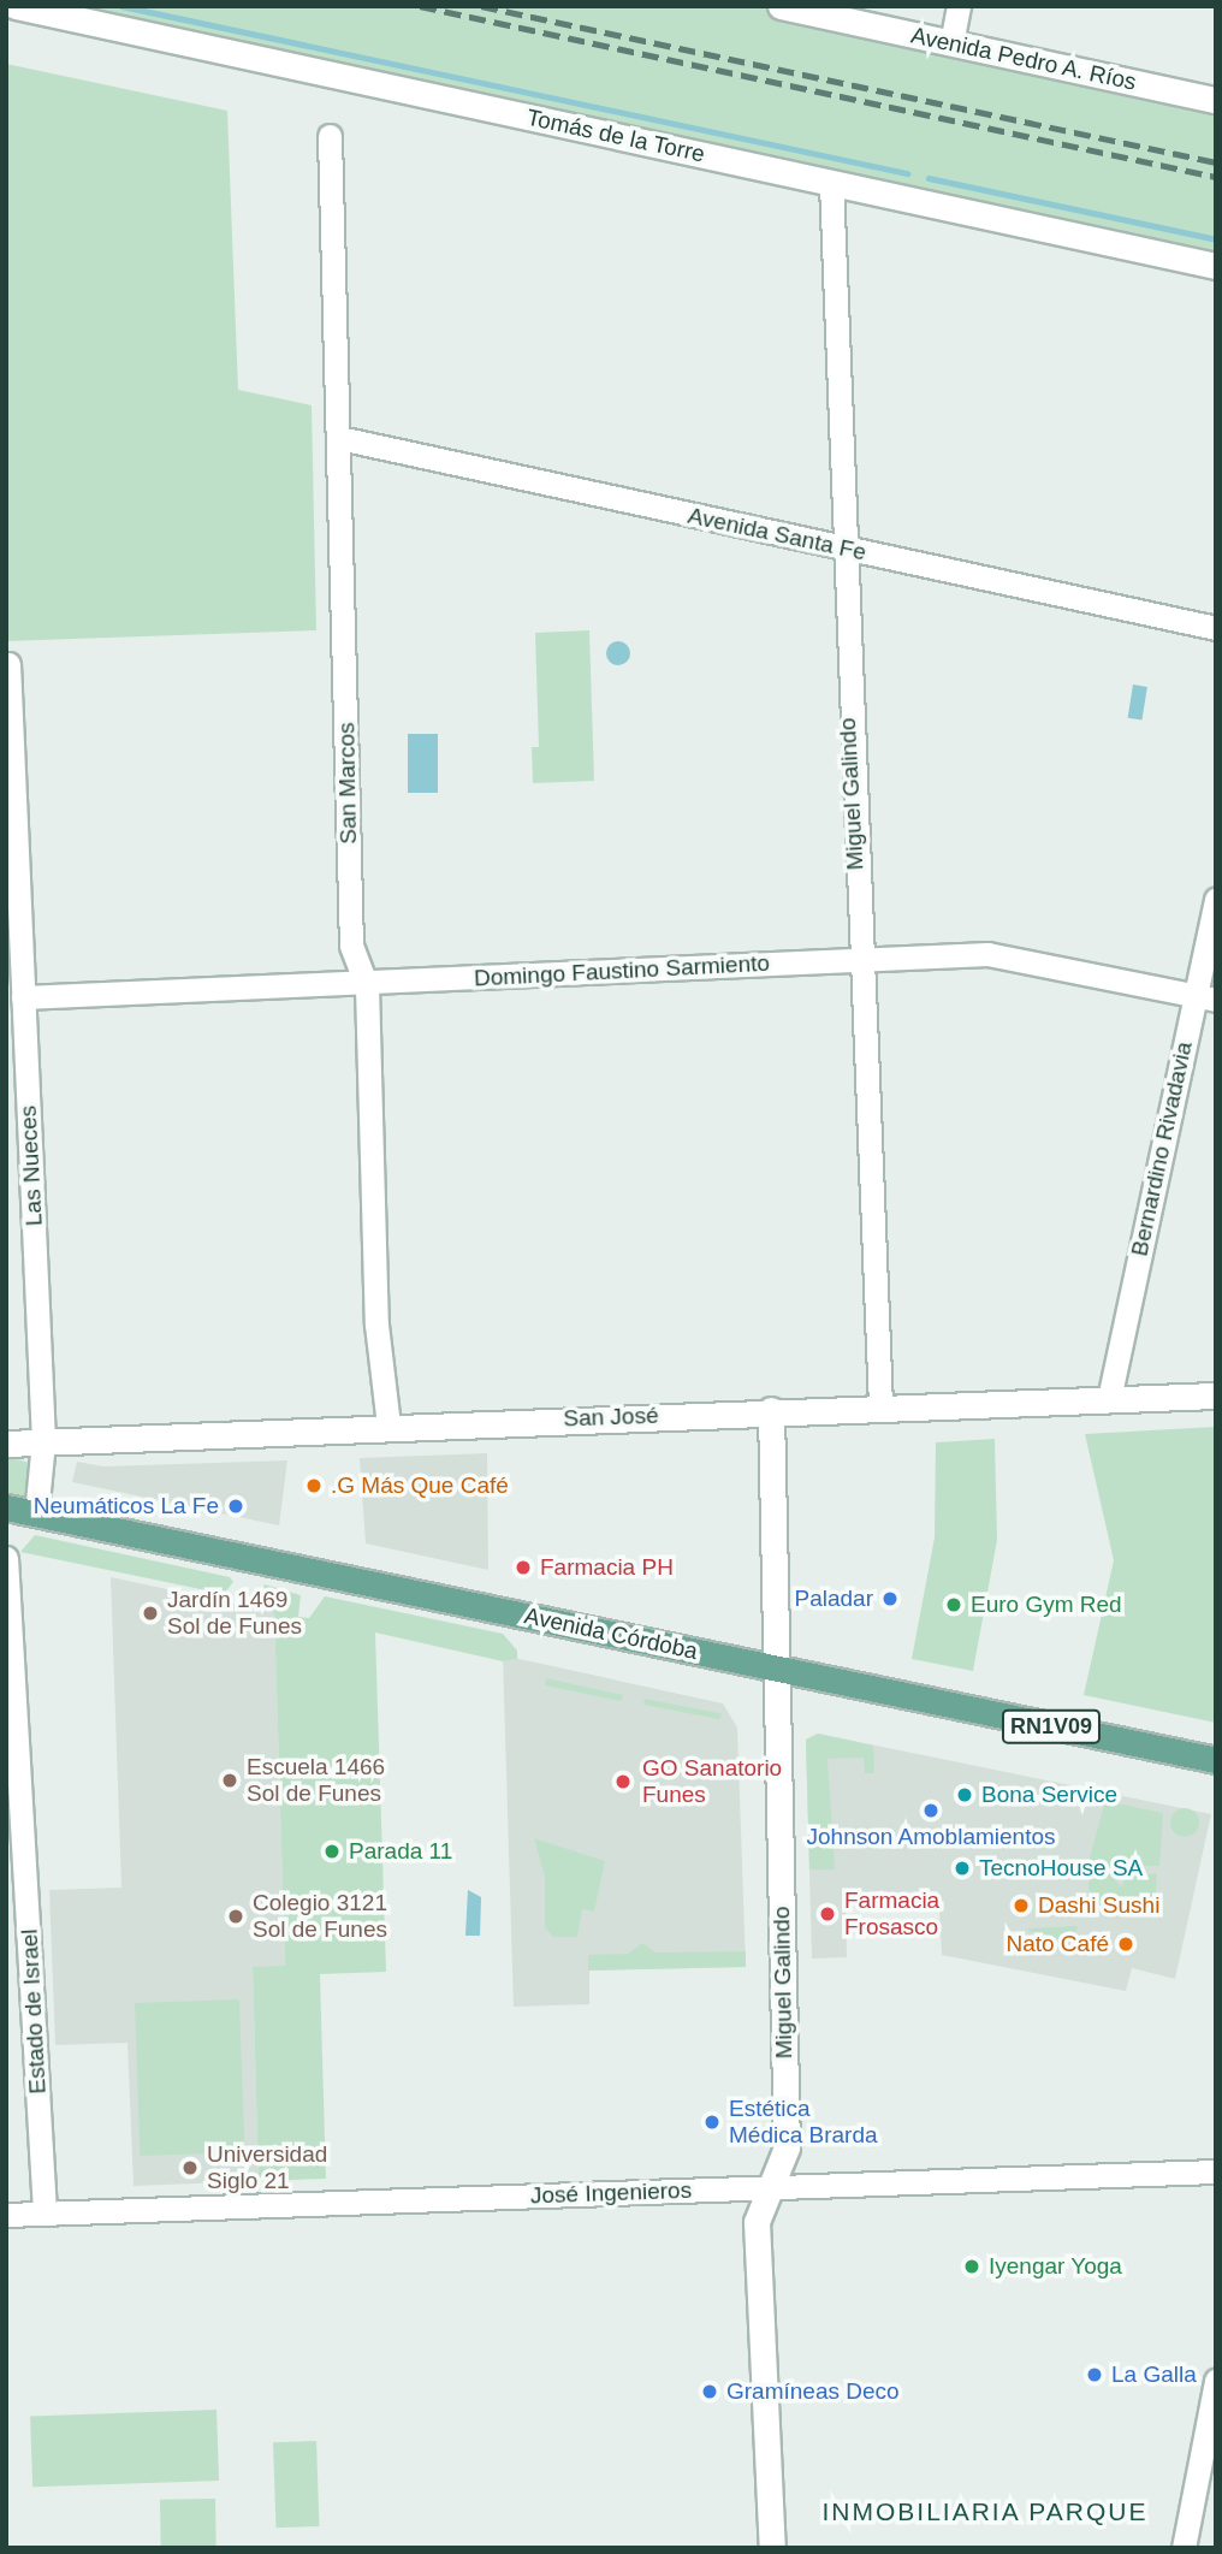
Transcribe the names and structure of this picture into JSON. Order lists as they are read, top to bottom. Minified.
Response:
{"streets":{"main road":["Avenida Córdoba","RN1V09"],"street":["Avenida Pedro A. Ríos","Tomás de la Torre","Avenida Santa Fe","San Marcos","Miguel Galindo","Domingo Faustino Sarmiento","Bernardino Rivadavia","Las Nueces","San José","Estado de Israel","José Ingenieros"]},"crossings":[["Tomás de la Torre","Miguel Galindo"],["Avenida Santa Fe","San Marcos"],["Avenida Santa Fe","Miguel Galindo"],["San Marcos","Domingo Faustino Sarmiento"],["San Marcos","San José"],["Miguel Galindo","Domingo Faustino Sarmiento"],["Miguel Galindo","San José"],["Miguel Galindo","Avenida Córdoba"],["Miguel Galindo","José Ingenieros"],["Domingo Faustino Sarmiento","Bernardino Rivadavia"],["Domingo Faustino Sarmiento","Las Nueces"],["Bernardino Rivadavia","San José"],["Las Nueces","San José"],["Las Nueces","Avenida Córdoba"],["Estado de Israel","José Ingenieros"]],"districts":["INMOBILIARIA PARQUE"],"places":[".G Más Que Café","Neumáticos La Fe","Farmacia PH","Paladar","Euro Gym Red","Jardín 1469 Sol de Funes","Escuela 1466 Sol de Funes","GO Sanatorio Funes","Bona Service","Johnson Amoblamientos","Parada 11","TecnoHouse SA","Dashi Sushi","Farmacia Frosasco","Colegio 3121 Sol de Funes","Nato Café","Estética Médica Brarda","Universidad Siglo 21","Iyengar Yoga","La Galla","Gramíneas Deco"]}
